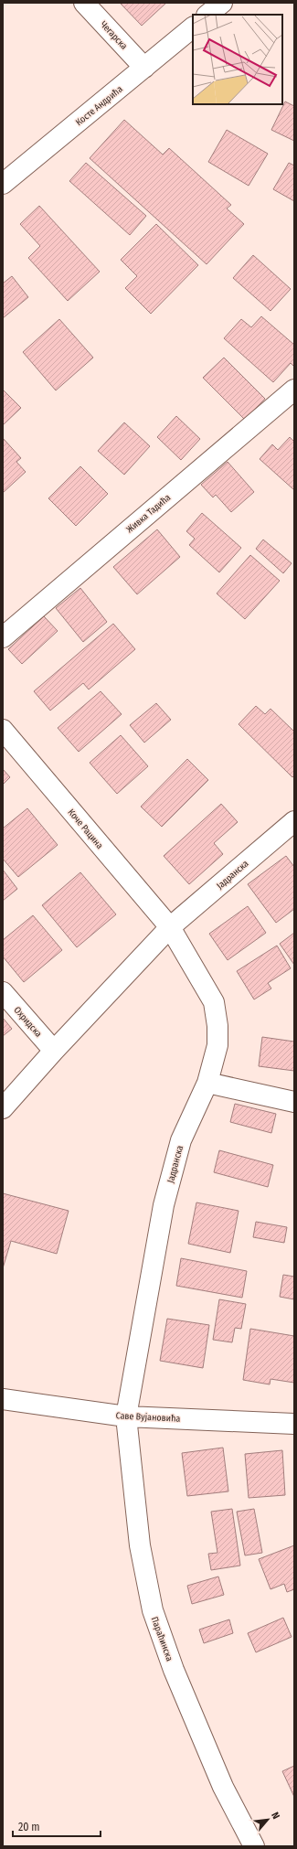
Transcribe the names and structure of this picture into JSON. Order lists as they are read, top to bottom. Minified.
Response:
{"streets":{"street":["Чегарска","Косте Андрића","Живка Тадића","Коче Рацина","Јадранска","Охридска","Саве Вујановића","Параћинска"]},"crossings":[["Чегарска","Косте Андрића"],["Коче Рацина","Јадранска"],["Јадранска","Охридска"],["Јадранска","Саве Вујановића"],["Јадранска","Параћинска"],["Саве Вујановића","Параћинска"]],"scale_bar":"20 m","north":"top right"}
